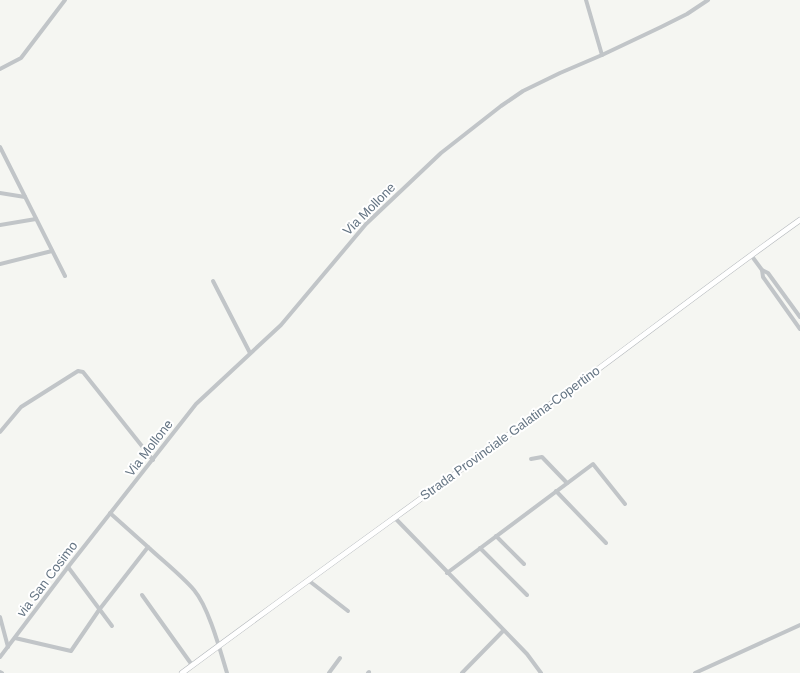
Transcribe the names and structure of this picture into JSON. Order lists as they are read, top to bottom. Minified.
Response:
{"streets":{"main road":["Strada Provinciale Galatina-Copertino"],"street":["Via Mollone","via San Cosimo"]},"crossings":[["Via Mollone","via San Cosimo"]]}
